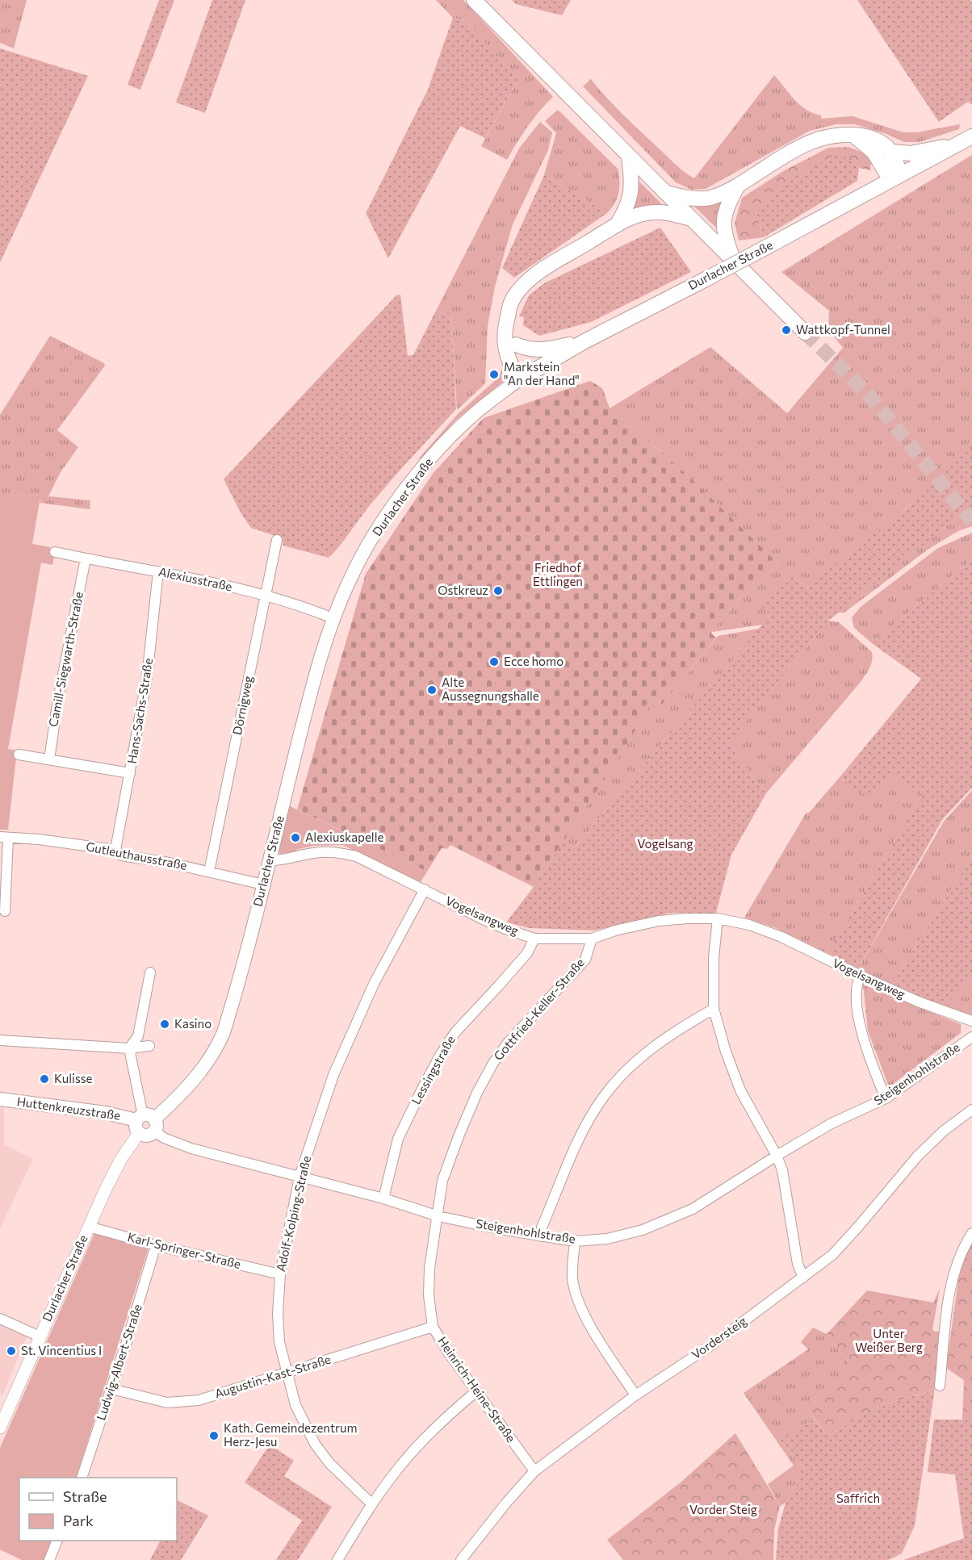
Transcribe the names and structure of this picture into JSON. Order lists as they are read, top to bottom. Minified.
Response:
{"streets":{"main road":["Durlacher Straße","Huttenkreuzstraße"],"street":["Alexiusstraße","Camill-Siegwarth-Straße","Dörnigweg","Hans-Sachs-Straße","Gutleuthausstraße","Vogelsangweg","Gottfried-Keller-Straße","Lessingstraße","Steigenhohlstraße","Adolf-Kolping-Straße","Karl-Springer-Straße","Vordersteig","Ludwig-Albert-Straße","Augustin-Kast-Straße","Heinrich-Heine-Straße"]},"crossings":[["Durlacher Straße","Alexiusstraße"],["Durlacher Straße","Gutleuthausstraße"],["Durlacher Straße","Vogelsangweg"],["Durlacher Straße","Steigenhohlstraße"],["Durlacher Straße","Huttenkreuzstraße"],["Durlacher Straße","Karl-Springer-Straße"],["Alexiusstraße","Camill-Siegwarth-Straße"],["Alexiusstraße","Dörnigweg"],["Alexiusstraße","Hans-Sachs-Straße"],["Dörnigweg","Gutleuthausstraße"],["Hans-Sachs-Straße","Gutleuthausstraße"],["Vogelsangweg","Gottfried-Keller-Straße"],["Vogelsangweg","Lessingstraße"],["Vogelsangweg","Adolf-Kolping-Straße"],["Gottfried-Keller-Straße","Steigenhohlstraße"],["Gottfried-Keller-Straße","Heinrich-Heine-Straße"],["Lessingstraße","Steigenhohlstraße"],["Steigenhohlstraße","Adolf-Kolping-Straße"],["Steigenhohlstraße","Heinrich-Heine-Straße"],["Adolf-Kolping-Straße","Karl-Springer-Straße"],["Adolf-Kolping-Straße","Augustin-Kast-Straße"],["Karl-Springer-Straße","Ludwig-Albert-Straße"],["Vordersteig","Heinrich-Heine-Straße"],["Ludwig-Albert-Straße","Augustin-Kast-Straße"],["Augustin-Kast-Straße","Heinrich-Heine-Straße"]],"parks":["Friedhof Ettlingen","Vogelsang","Unter Weißer Berg","Saffrich","Vorder Steig"],"places":["Wattkopf-Tunnel","Markstein \"An der Hand\"","Ostkreuz","Ecce homo","Alte Aussegnungshalle","Alexiuskapelle","Kasino","Kulisse","St. Vincentius I","Kath. Gemeindezentrum Herz-Jesu"],"legend":["Straße","Park"]}
